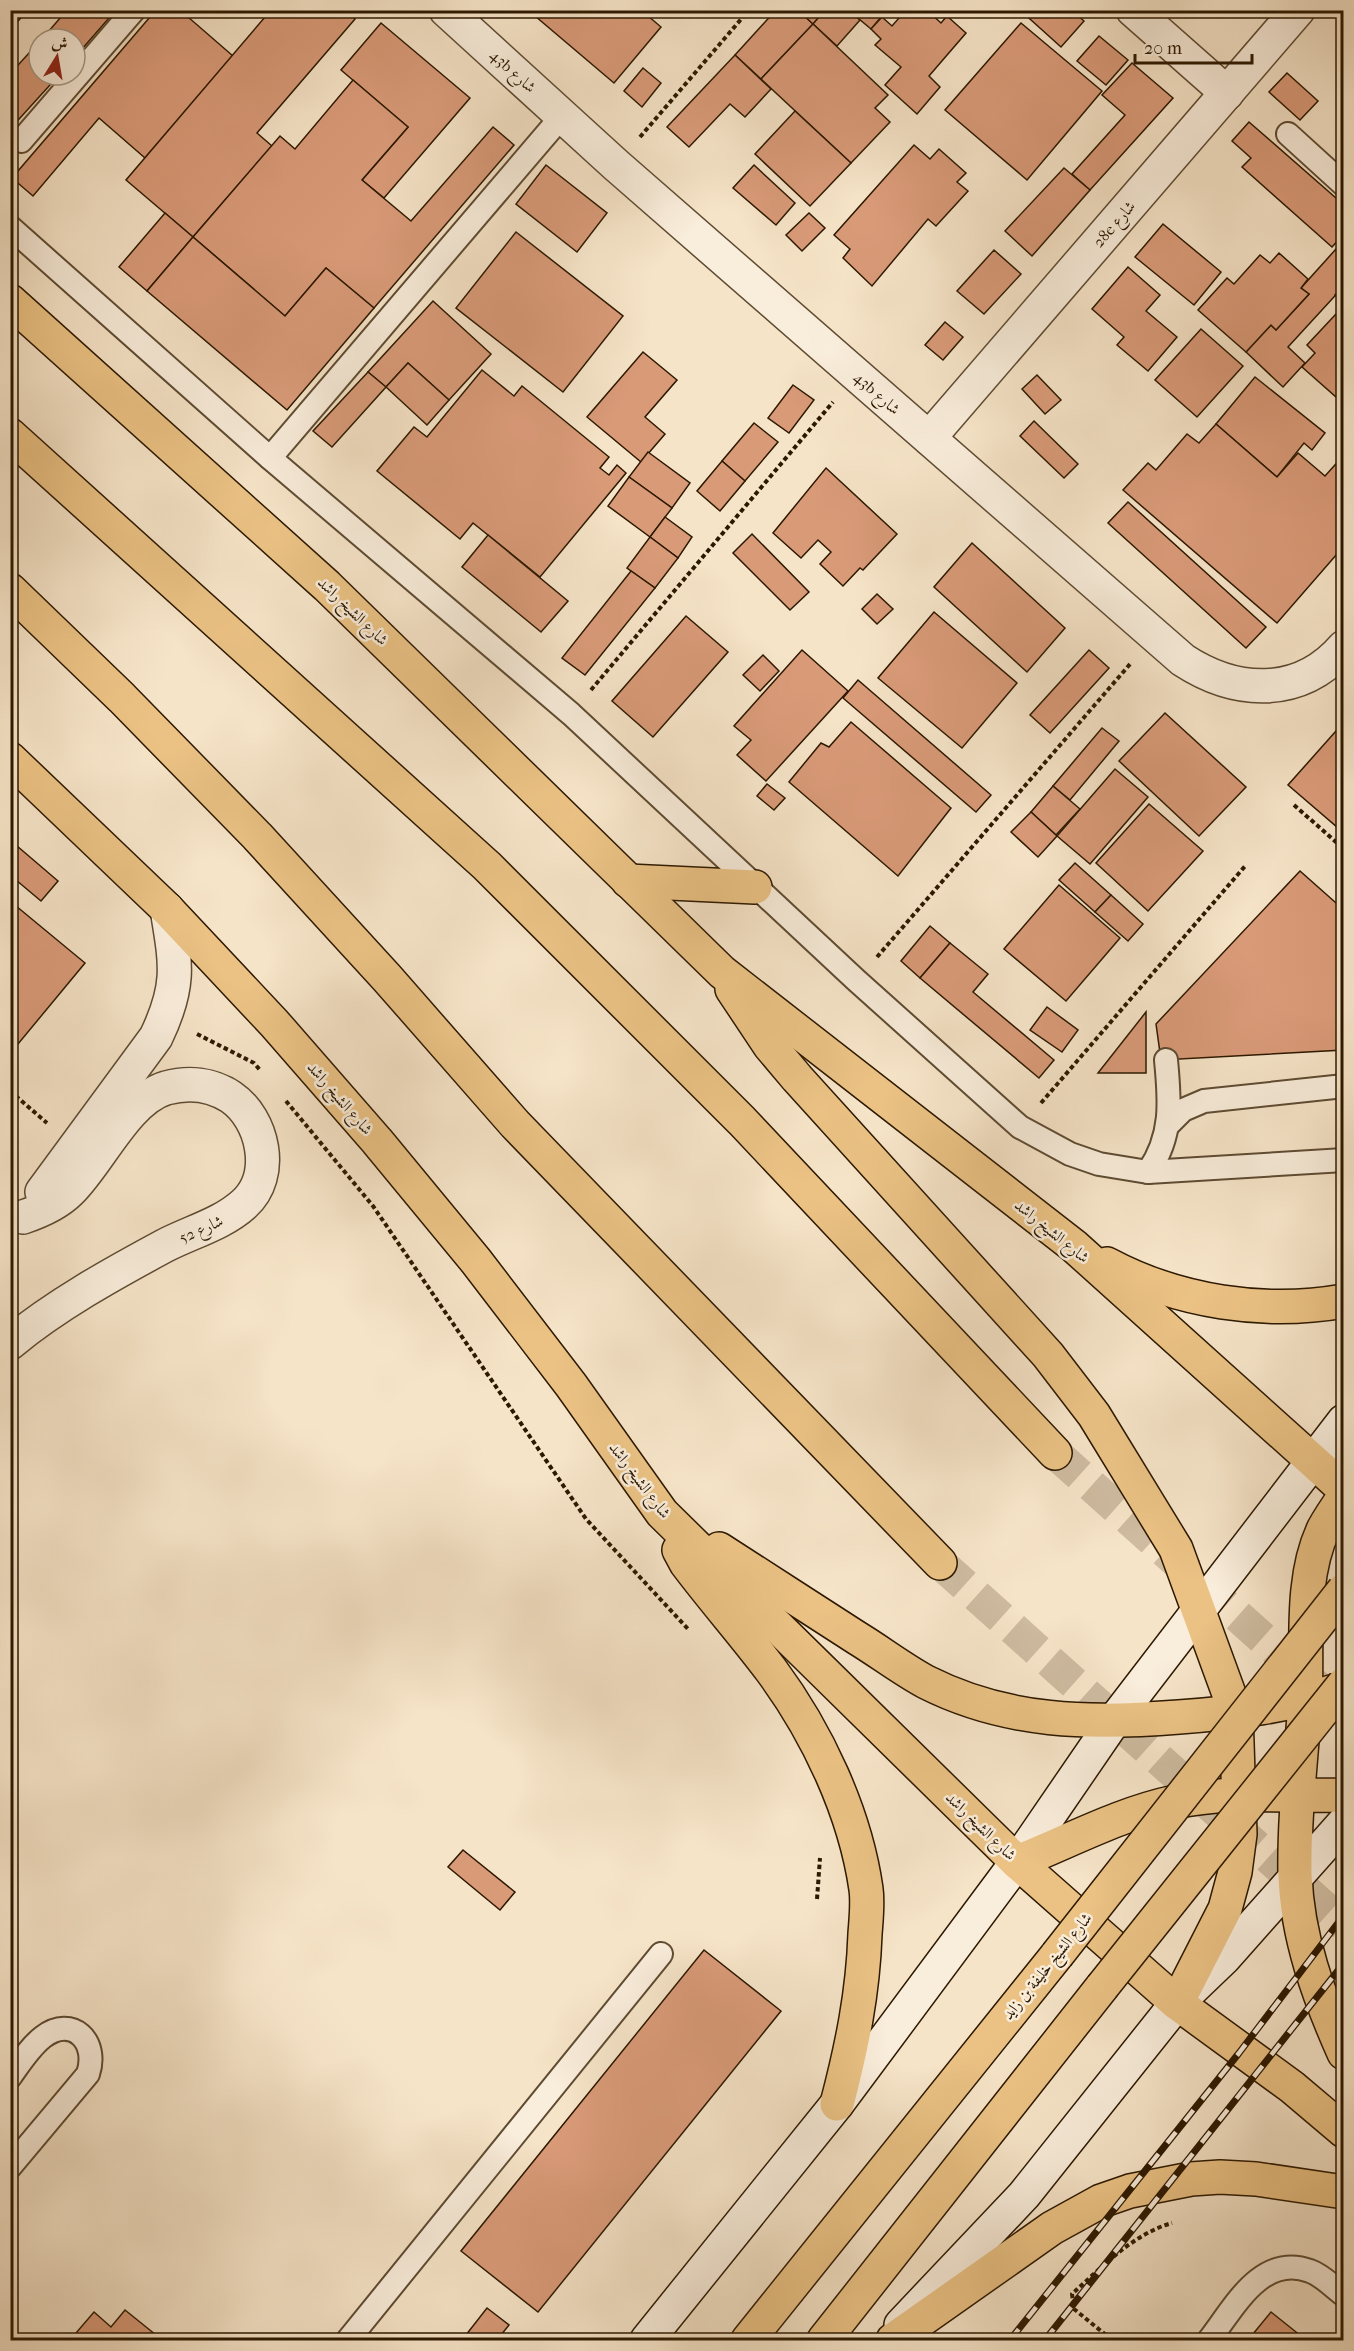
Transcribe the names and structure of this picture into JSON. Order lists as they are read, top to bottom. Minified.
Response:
{"streets":{"main road":["شارع الشيخ راشد","شارع الشيخ خليفة بن زايد"],"street":["43b شارع","28e شارع","شارع 52"]},"crossings":[["43b شارع","28e شارع"],["شارع الشيخ راشد","شارع 52"]],"scale_bar":"20 m","north":"top"}
